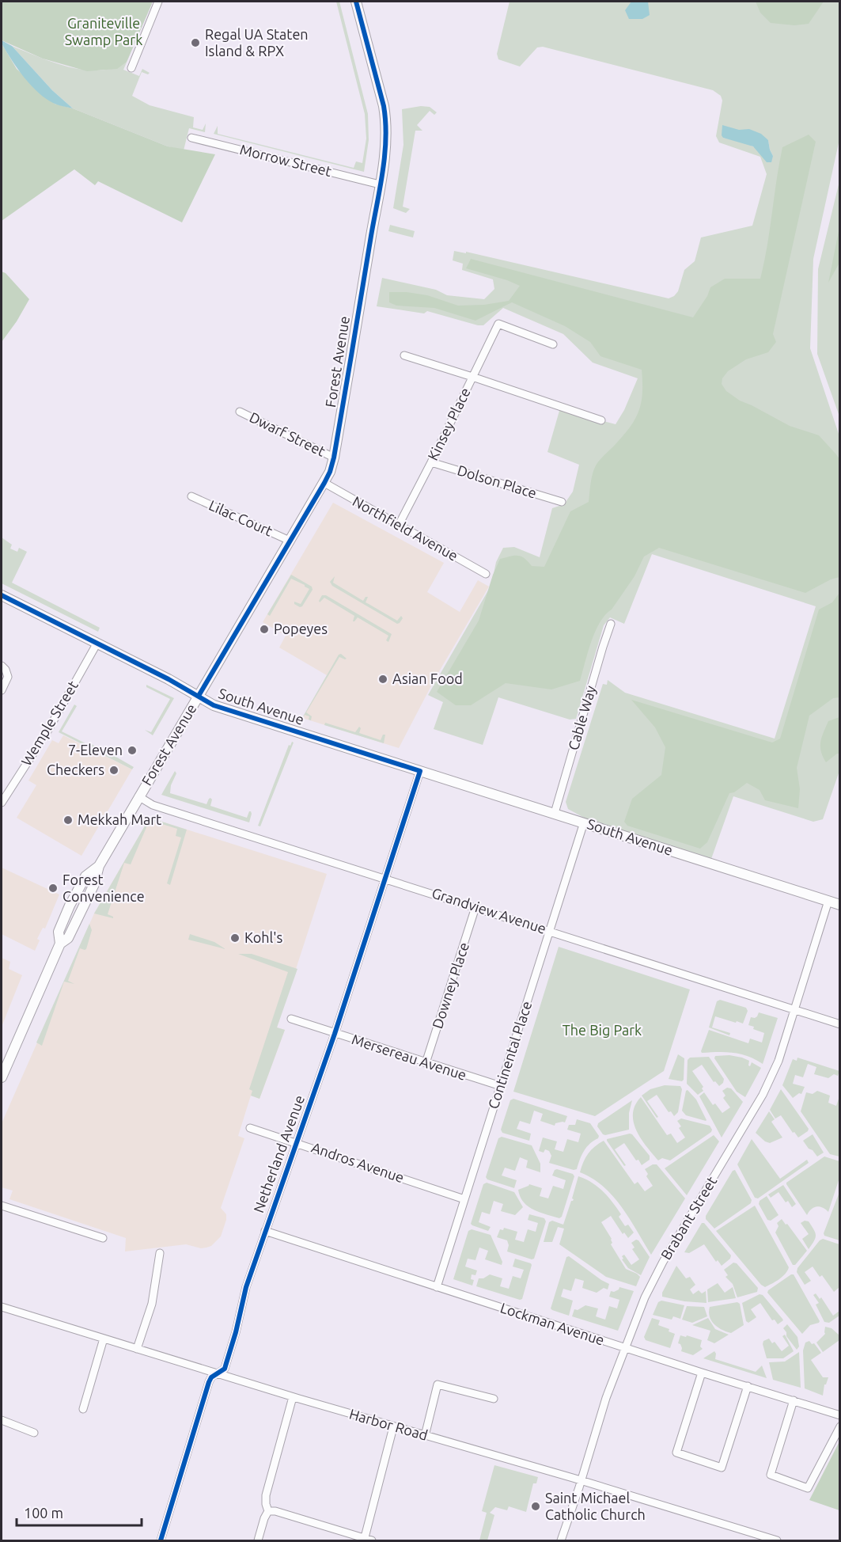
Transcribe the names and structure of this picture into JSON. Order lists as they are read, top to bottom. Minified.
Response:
{"streets":{"main road":["Forest Avenue","South Avenue"],"street":["Morrow Street","Kinsey Place","Dwarf Street","Dolson Place","Lilac Court","Northfield Avenue","Cable Way","Wemple Street","Grandview Avenue","Downey Place","Continental Place","Mersereau Avenue","Netherland Avenue","Andros Avenue","Brabant Street","Lockman Avenue","Harbor Road"]},"crossings":[["Morrow Street","Forest Avenue"],["Forest Avenue","Dwarf Street"],["Forest Avenue","Lilac Court"],["Forest Avenue","Northfield Avenue"],["Forest Avenue","South Avenue"],["Forest Avenue","Grandview Avenue"],["Kinsey Place","Dolson Place"],["Kinsey Place","Northfield Avenue"],["South Avenue","Cable Way"],["South Avenue","Wemple Street"],["South Avenue","Continental Place"],["South Avenue","Netherland Avenue"],["South Avenue","Brabant Street"],["Grandview Avenue","Downey Place"],["Grandview Avenue","Continental Place"],["Grandview Avenue","Netherland Avenue"],["Grandview Avenue","Brabant Street"],["Downey Place","Mersereau Avenue"],["Continental Place","Mersereau Avenue"],["Continental Place","Andros Avenue"],["Continental Place","Lockman Avenue"],["Mersereau Avenue","Netherland Avenue"],["Netherland Avenue","Andros Avenue"],["Netherland Avenue","Lockman Avenue"],["Netherland Avenue","Harbor Road"],["Brabant Street","Lockman Avenue"],["Brabant Street","Harbor Road"]],"parks":["Graniteville Swamp Park","The Big Park"],"places":["Regal UA Staten Island & RPX","Popeyes","Asian Food","7-Eleven","Checkers","Mekkah Mart","Forest Convenience","Kohl's","Saint Michael Catholic Church"],"scale_bar":"100 m"}
